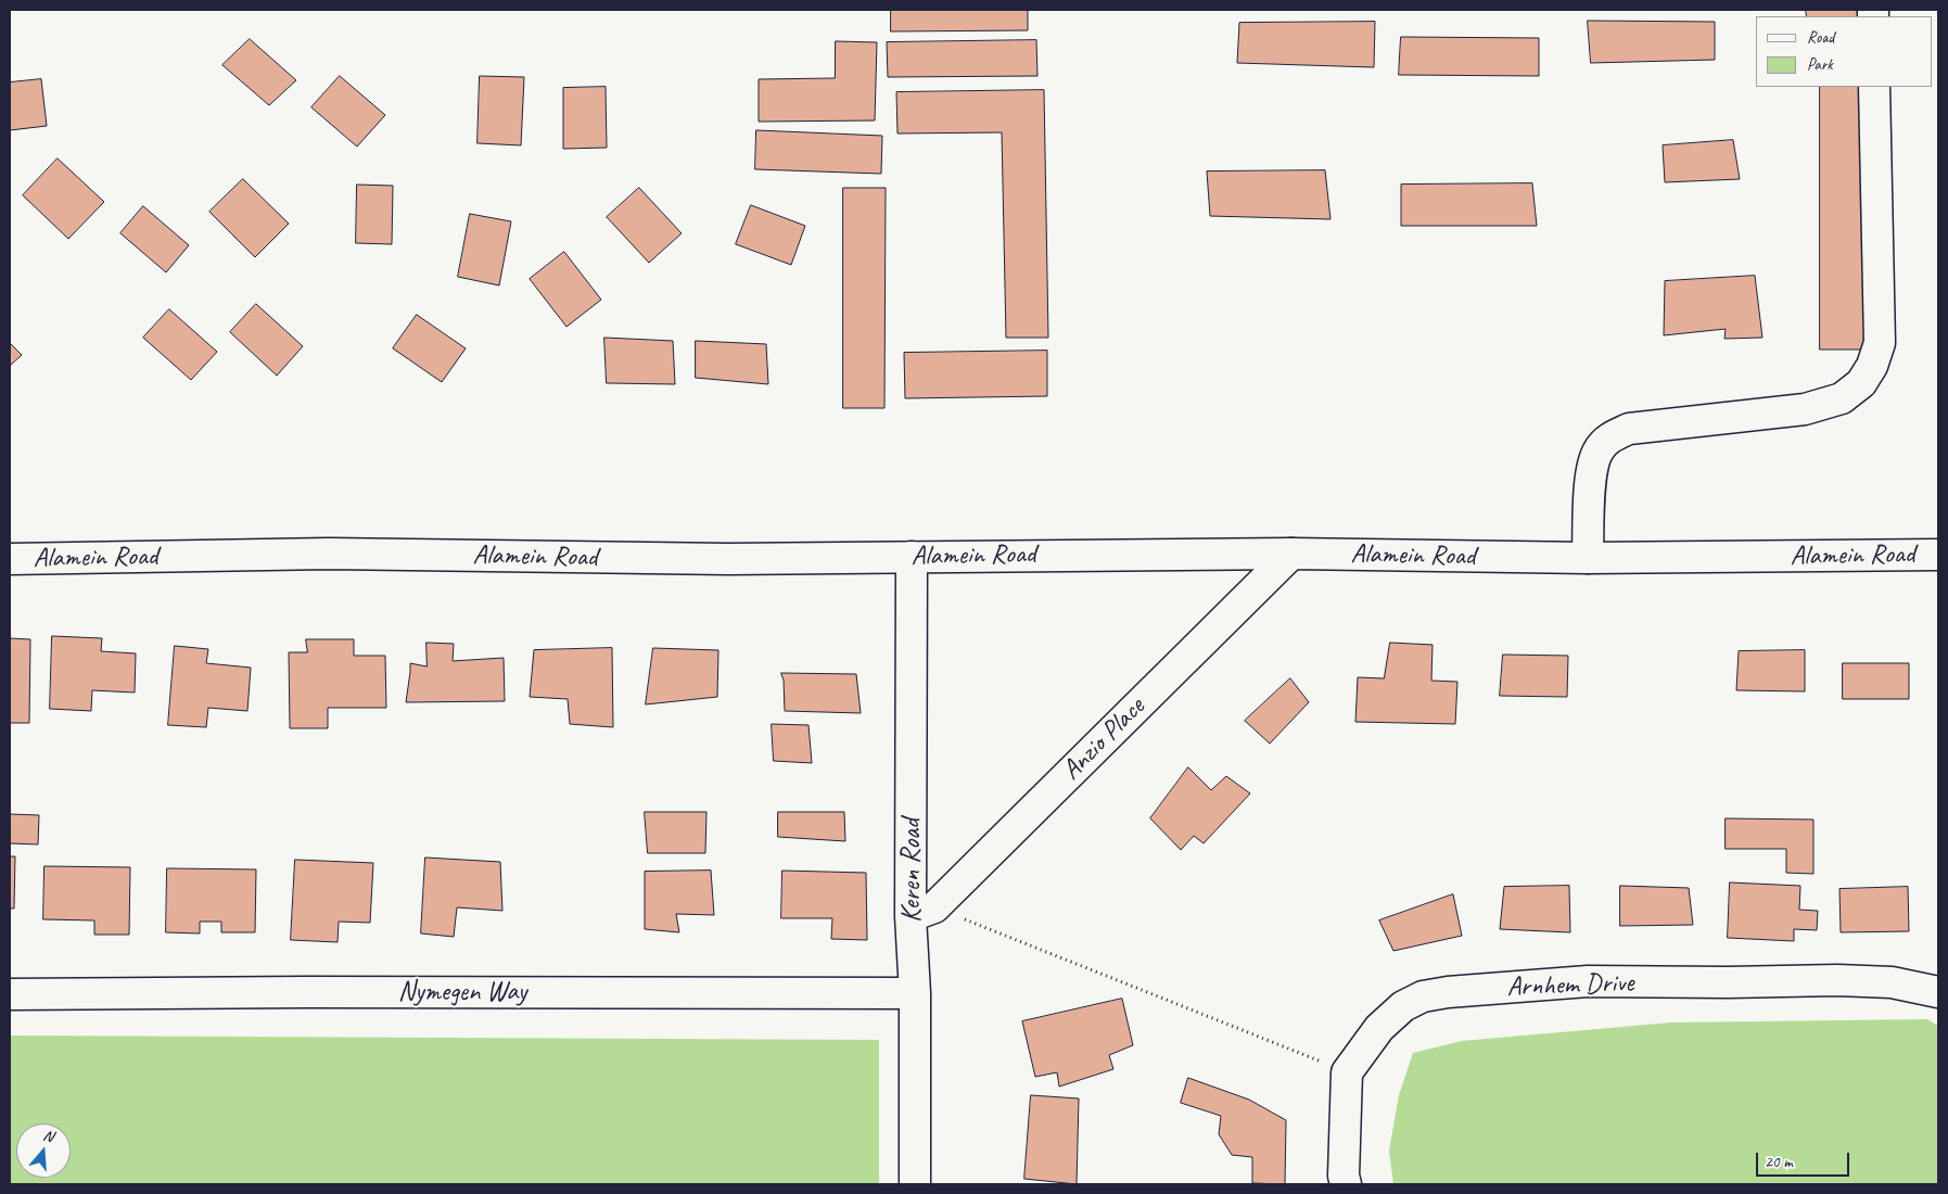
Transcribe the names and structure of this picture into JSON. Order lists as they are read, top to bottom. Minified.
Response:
{"streets":{"street":["Alamein Road","Anzio Place","Keren Road","Arnhem Drive","Nymegen Way"]},"crossings":[["Alamein Road","Anzio Place"],["Alamein Road","Keren Road"],["Anzio Place","Keren Road"],["Keren Road","Nymegen Way"]],"legend":["Road","Park"],"scale_bar":"20 m","north":"top"}
